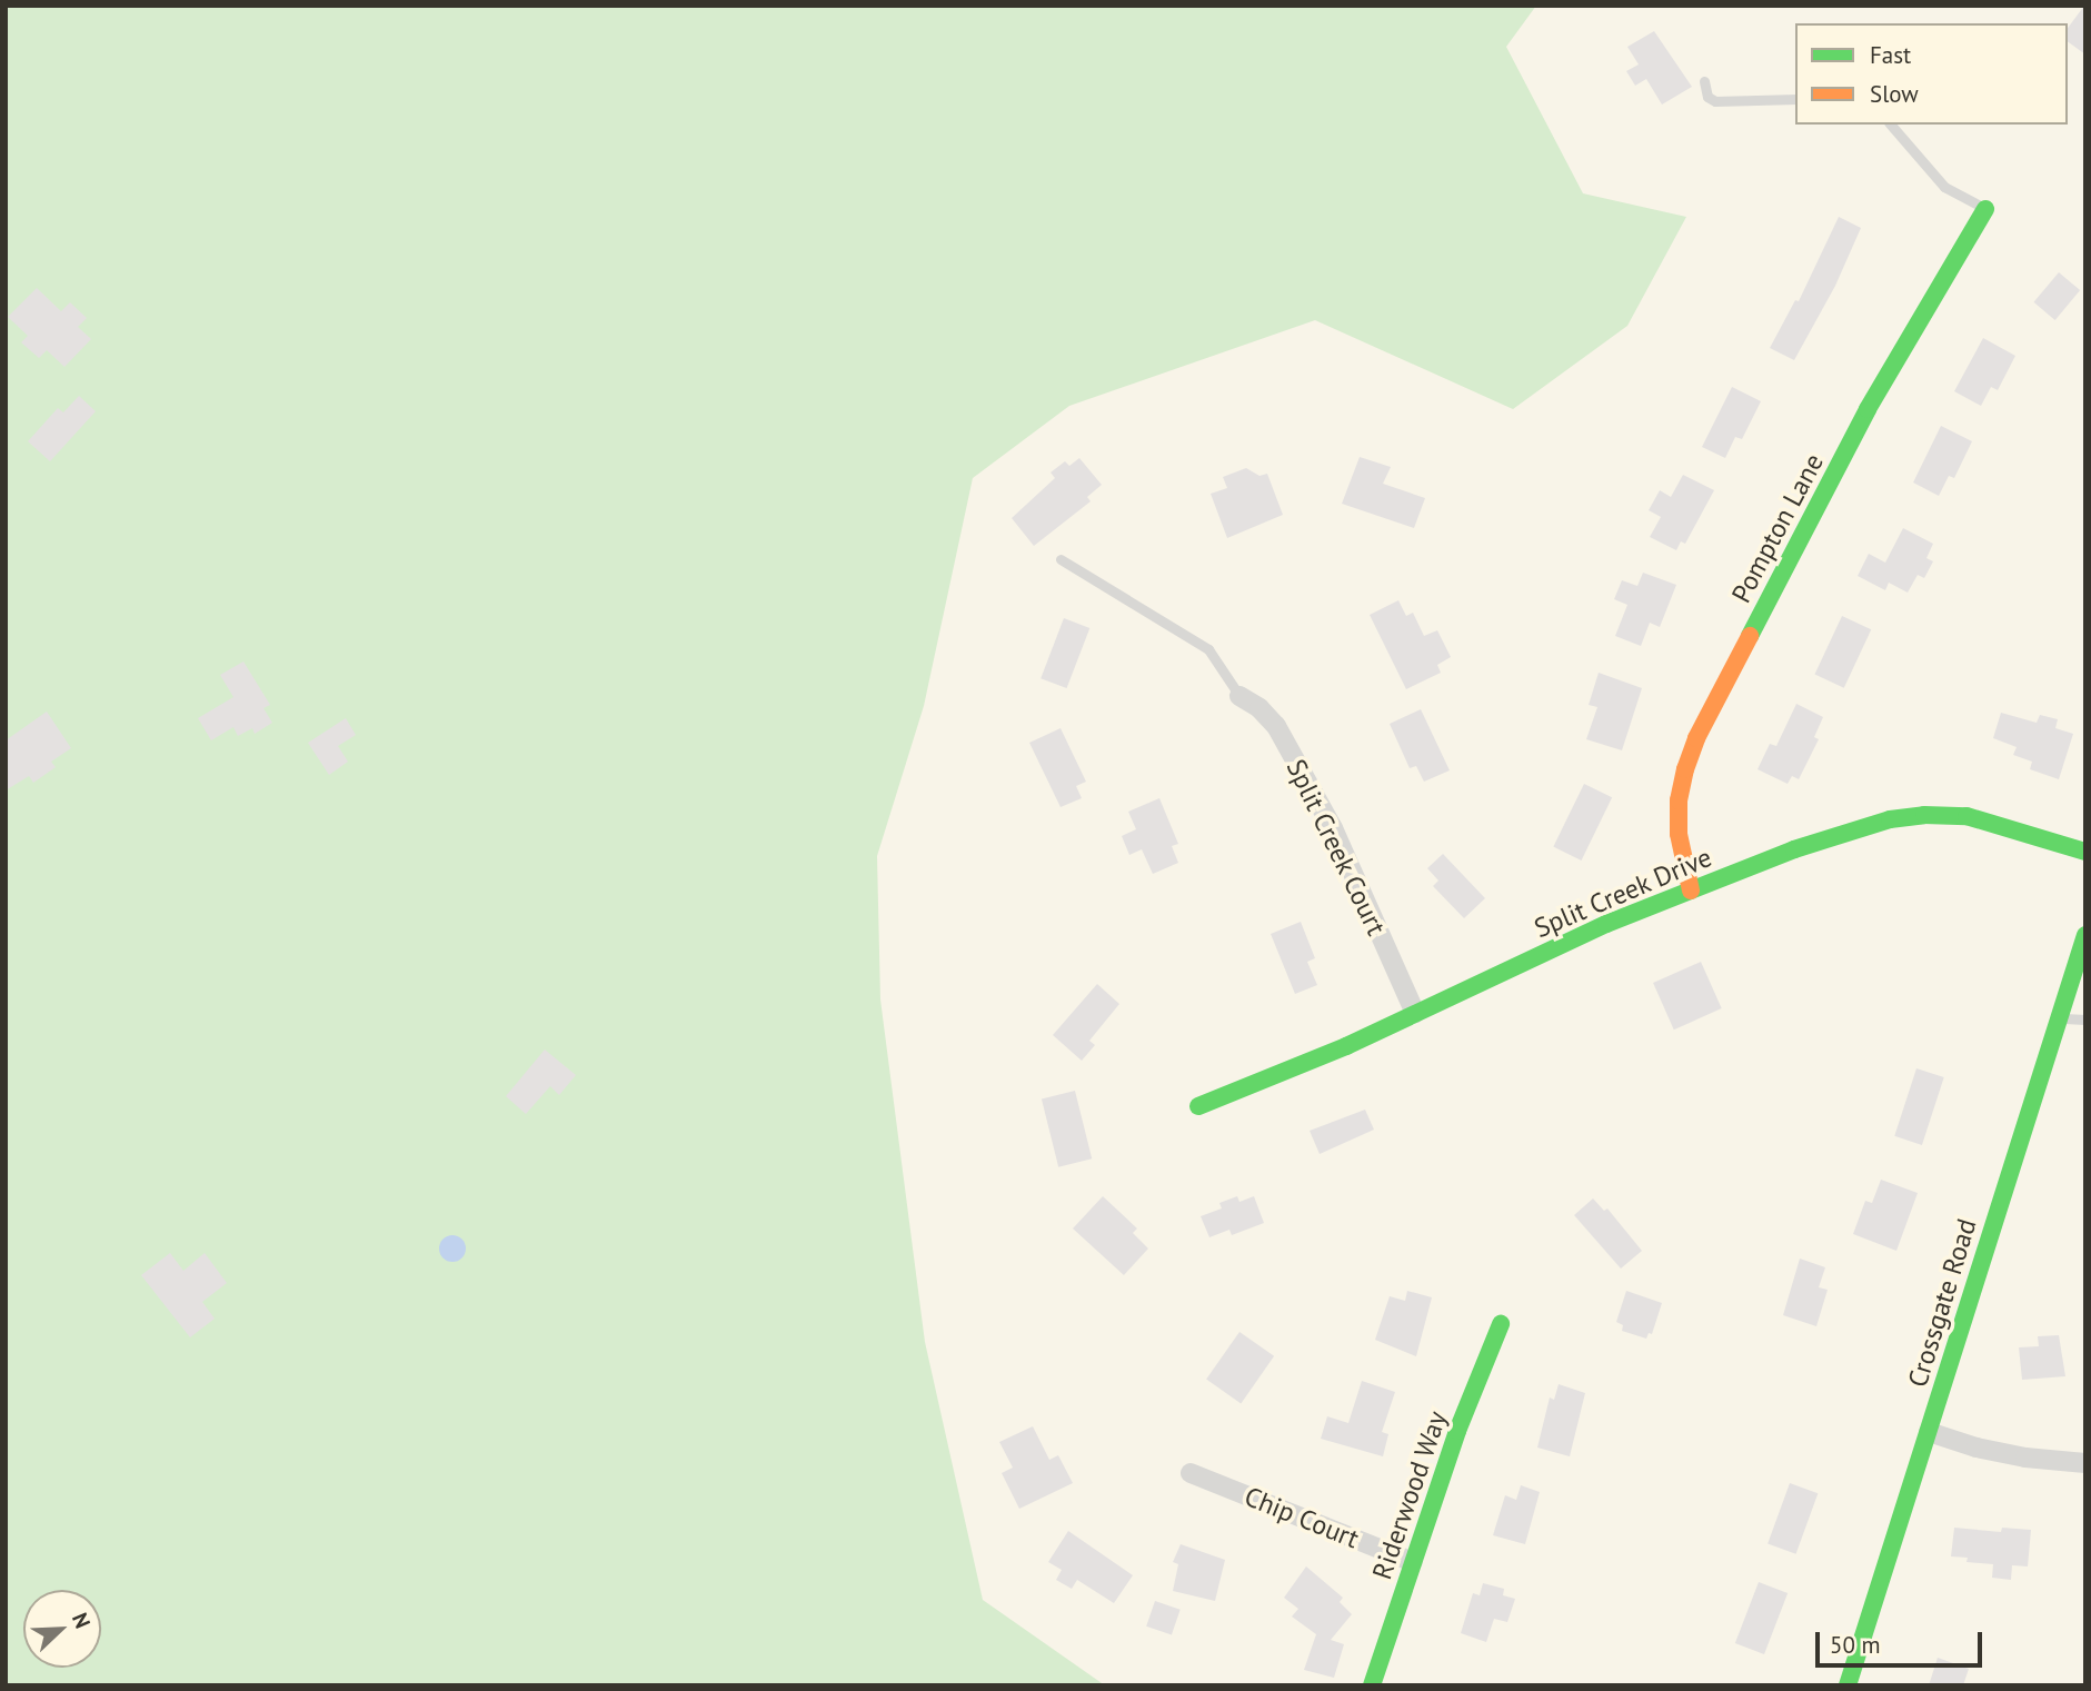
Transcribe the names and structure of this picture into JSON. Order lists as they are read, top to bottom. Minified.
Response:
{"streets":{"street":["Pompton Lane","Split Creek Court","Split Creek Drive","Crossgate Road","Riderwood Way","Chip Court"]},"crossings":[["Pompton Lane","Split Creek Drive"],["Split Creek Court","Split Creek Drive"],["Riderwood Way","Chip Court"]],"legend":["Fast","Slow"],"scale_bar":"50 m","north":"top right"}
